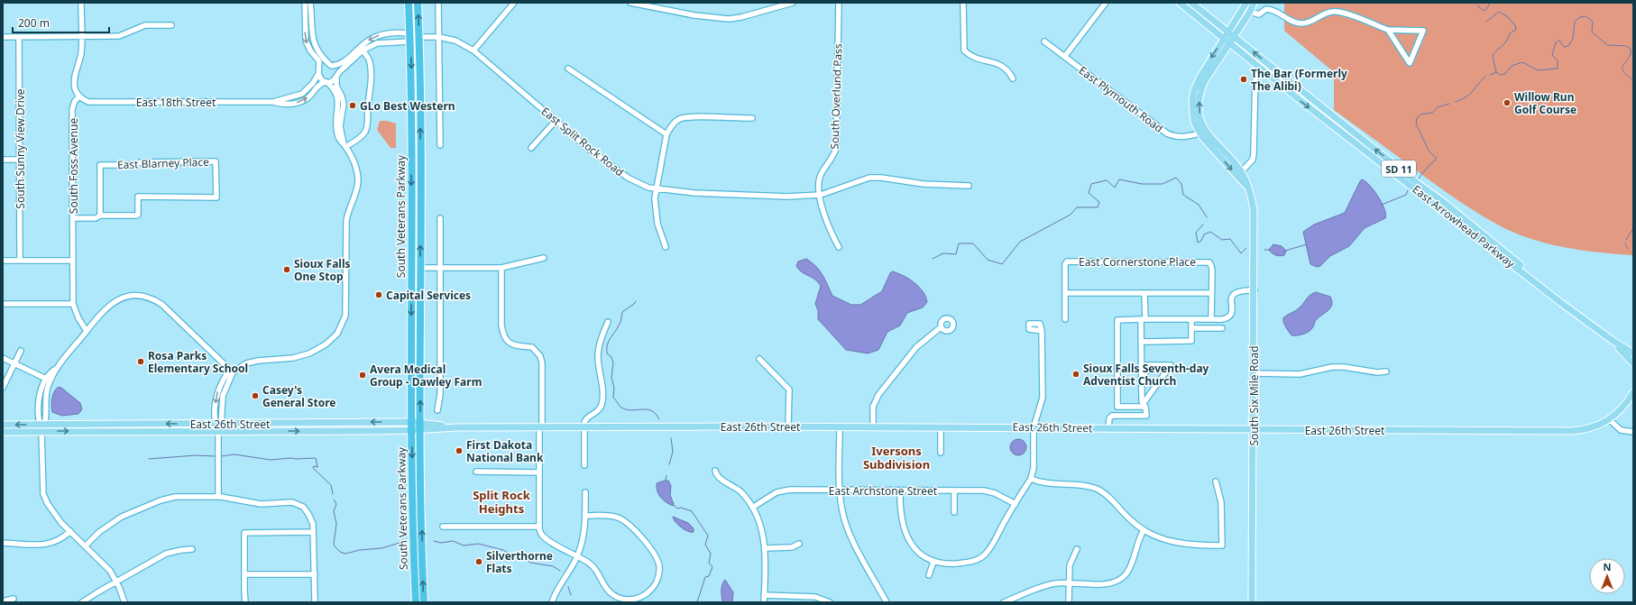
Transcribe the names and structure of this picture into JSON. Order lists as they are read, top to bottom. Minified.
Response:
{"streets":{"highway":["South Veterans Parkway"],"main road":["SD 11","East Arrowhead Parkway","South Six Mile Road","East 26th Street"],"street":["South Overlund Pass","East Plymouth Road","East 18th Street","East Split Rock Road","South Sunny View Drive","East Blarney Place","South Foss Avenue","East Cornerstone Place","East Archstone Street"]},"crossings":[["South Overlund Pass","East Split Rock Road"],["East Plymouth Road","South Six Mile Road"],["East 18th Street","East Split Rock Road"],["East 18th Street","South Foss Avenue"],["East 18th Street","South Veterans Parkway"],["East Split Rock Road","South Veterans Parkway"],["East Blarney Place","South Foss Avenue"],["South Veterans Parkway","East 26th Street"],["East Arrowhead Parkway","South Six Mile Road"],["South Six Mile Road","East 26th Street"]],"districts":["Iversons Subdivision","Split Rock Heights"],"places":["The Bar (Formerly The Alibi)","Willow Run Golf Course","GLo Best Western","Sioux Falls One Stop","Capital Services","Rosa Parks Elementary School","Sioux Falls Seventh-day Adventist Church","Avera Medical Group - Dawley Farm","Casey's General Store","First Dakota National Bank","Silverthorne Flats"],"scale_bar":"200 m","north":"top"}
